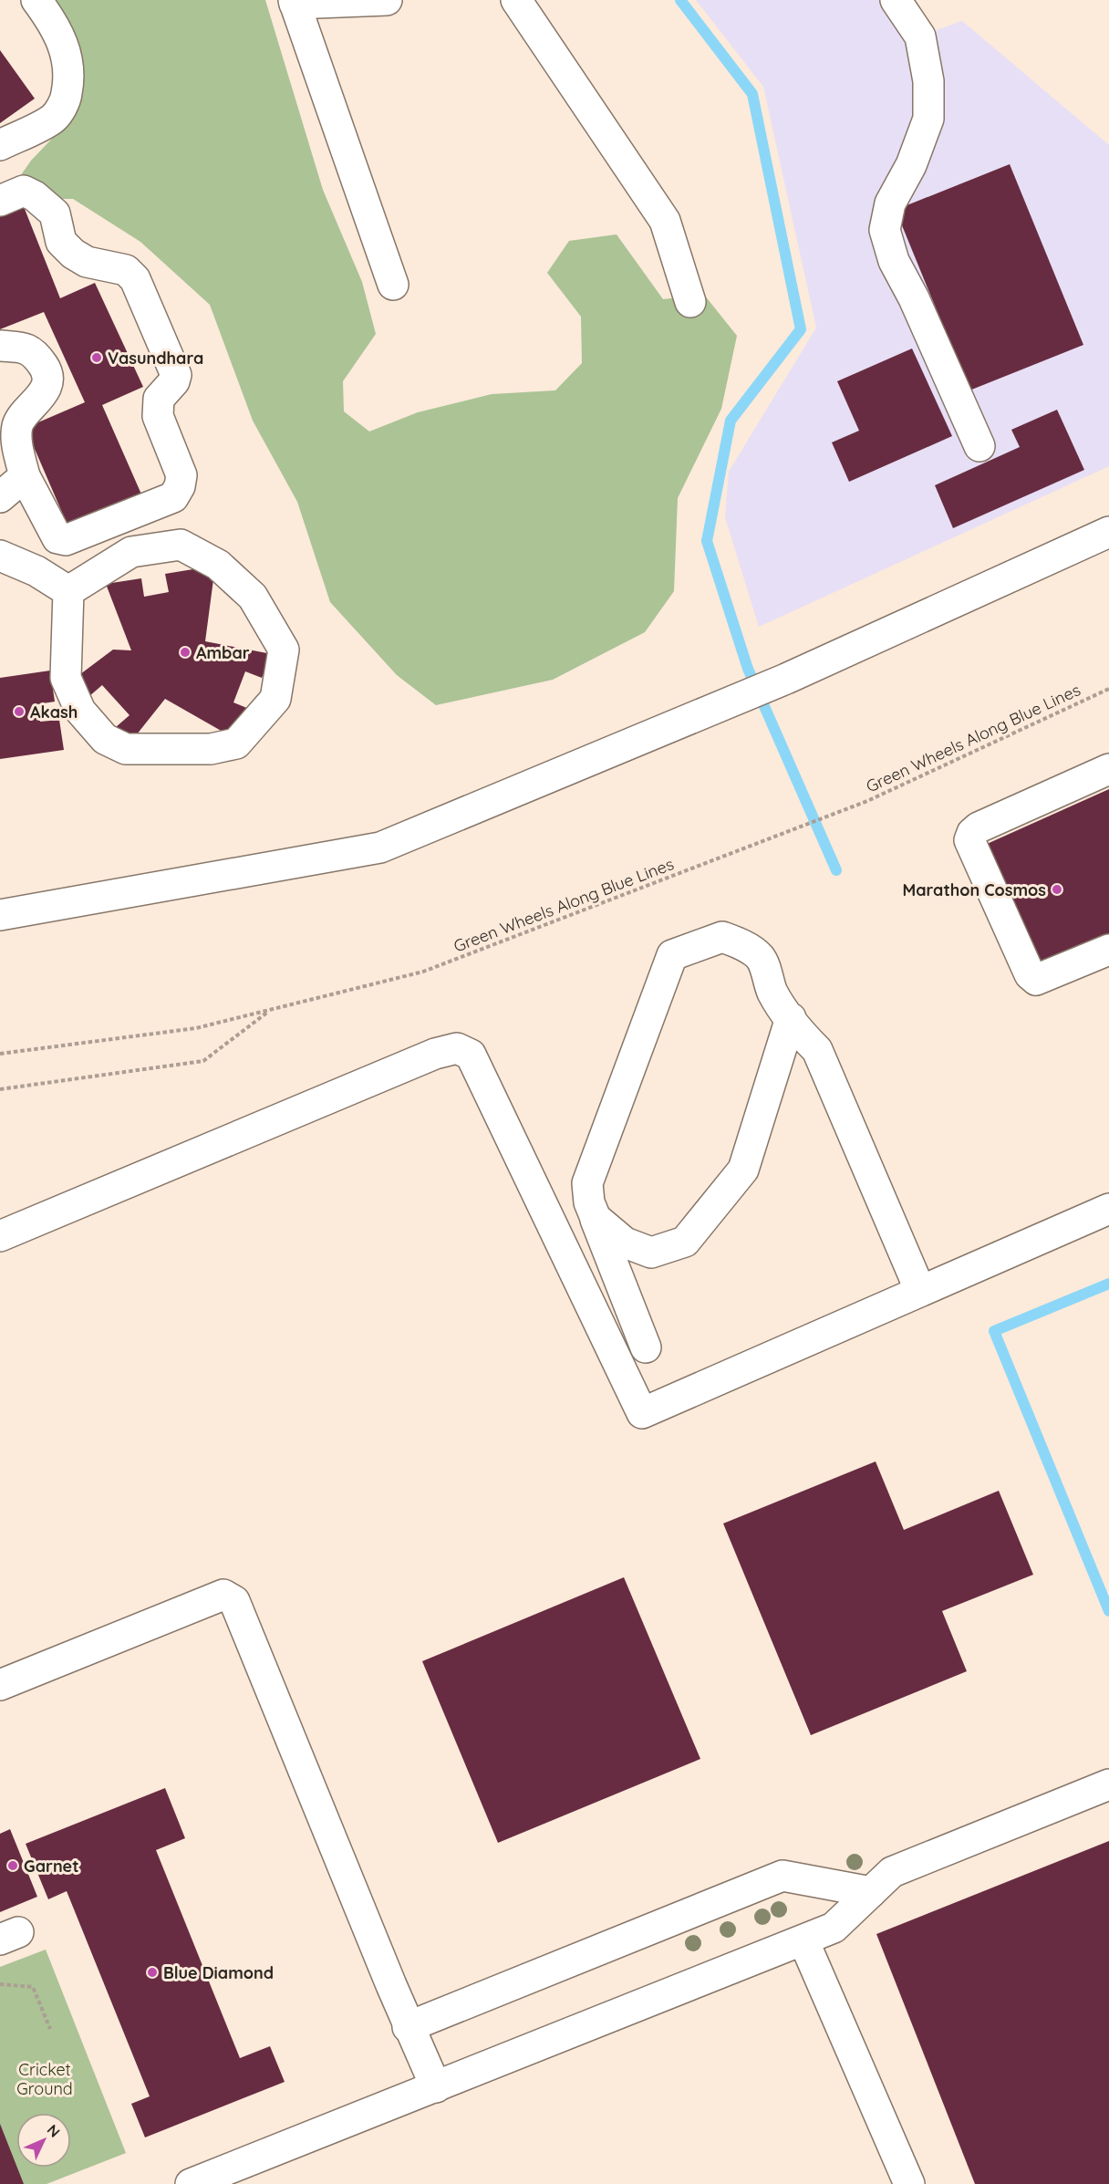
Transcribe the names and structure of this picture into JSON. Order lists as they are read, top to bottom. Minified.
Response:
{"streets":{"path":["Green Wheels Along Blue Lines"]},"parks":["Cricket Ground"],"places":["Vasundhara","Ambar","Akash","Marathon Cosmos","Garnet","Blue Diamond"],"north":"top right"}
